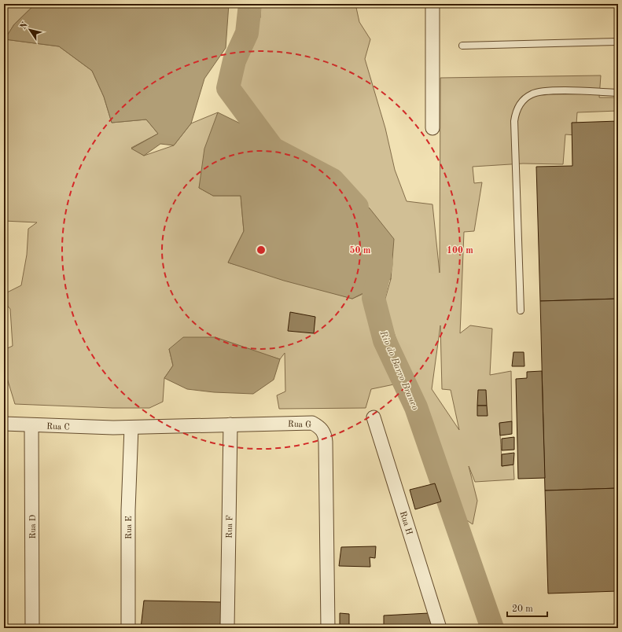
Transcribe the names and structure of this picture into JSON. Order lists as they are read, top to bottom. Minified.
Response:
{"streets":{"street":["Rua G","Rua C","Rua H","Rua D","Rua F","Rua E"]},"crossings":[["Rua G","Rua C"],["Rua G","Rua F"],["Rua G","Rua E"],["Rua C","Rua D"]],"water":["Rio do Barro Branco"],"scale_bar":"20 m","north":"top left","rings":["50 m","100 m"]}
